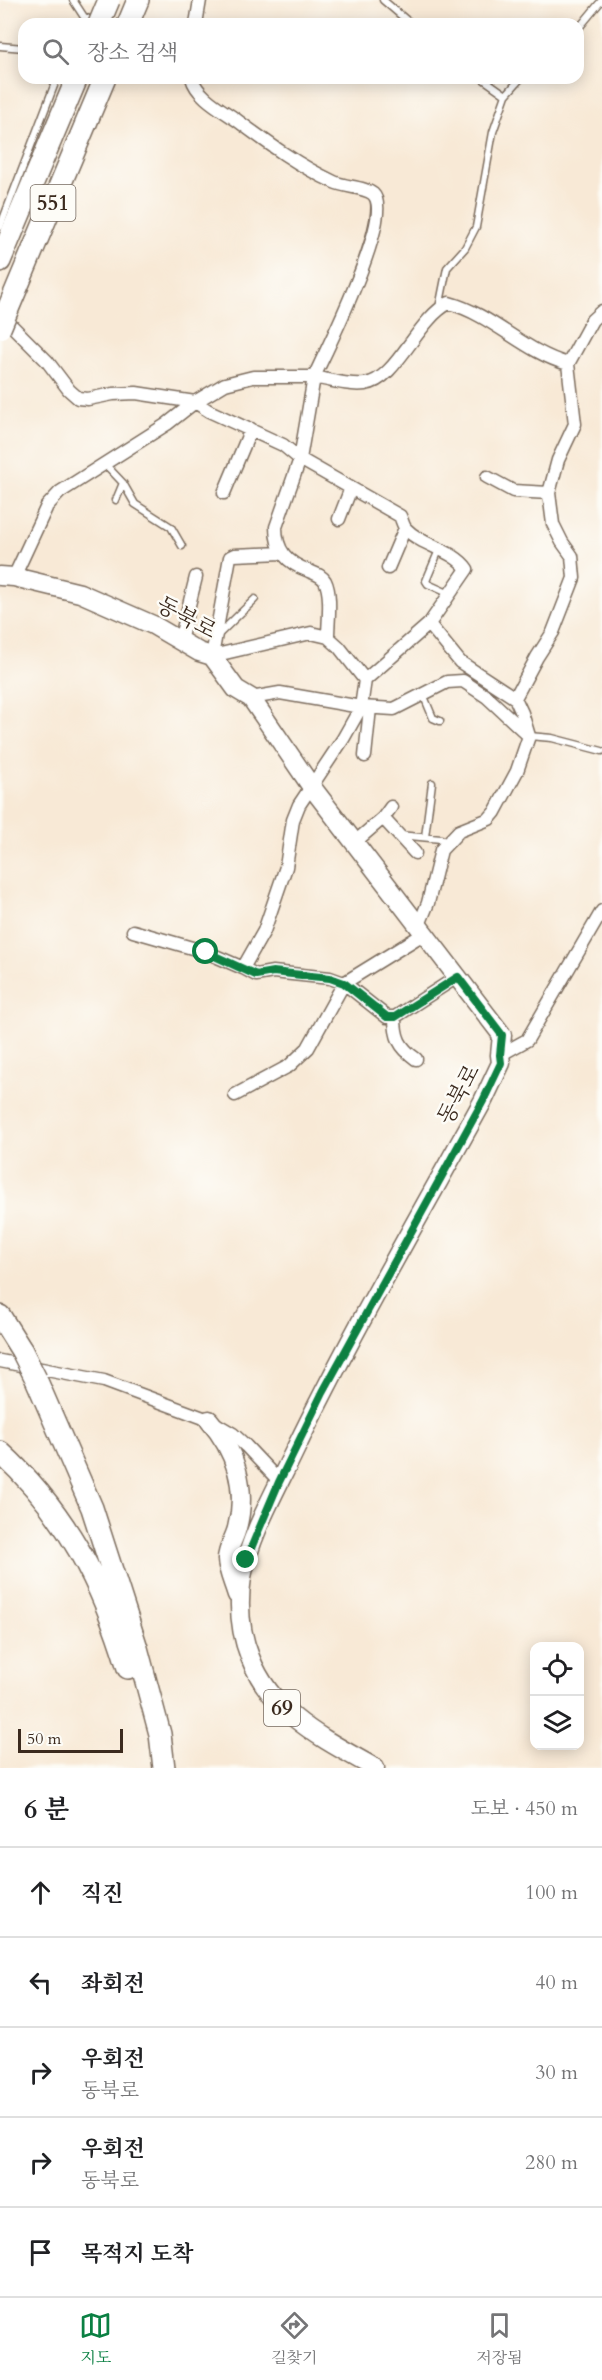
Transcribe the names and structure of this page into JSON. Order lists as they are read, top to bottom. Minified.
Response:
{"streets":{"highway":["551"],"main road":["동북로","69"]},"scale_bar":"50 m","page":{"search":"장소 검색","scale":"50 m","heading":["6 분","도보 · 450 m"],"list":[["직진","100 m"],["좌회전","40 m"],["우회전","동북로","30 m"],["우회전","동북로","280 m"],"목적지 도착"],"nav":["지도","길찾기","저장됨"]}}
